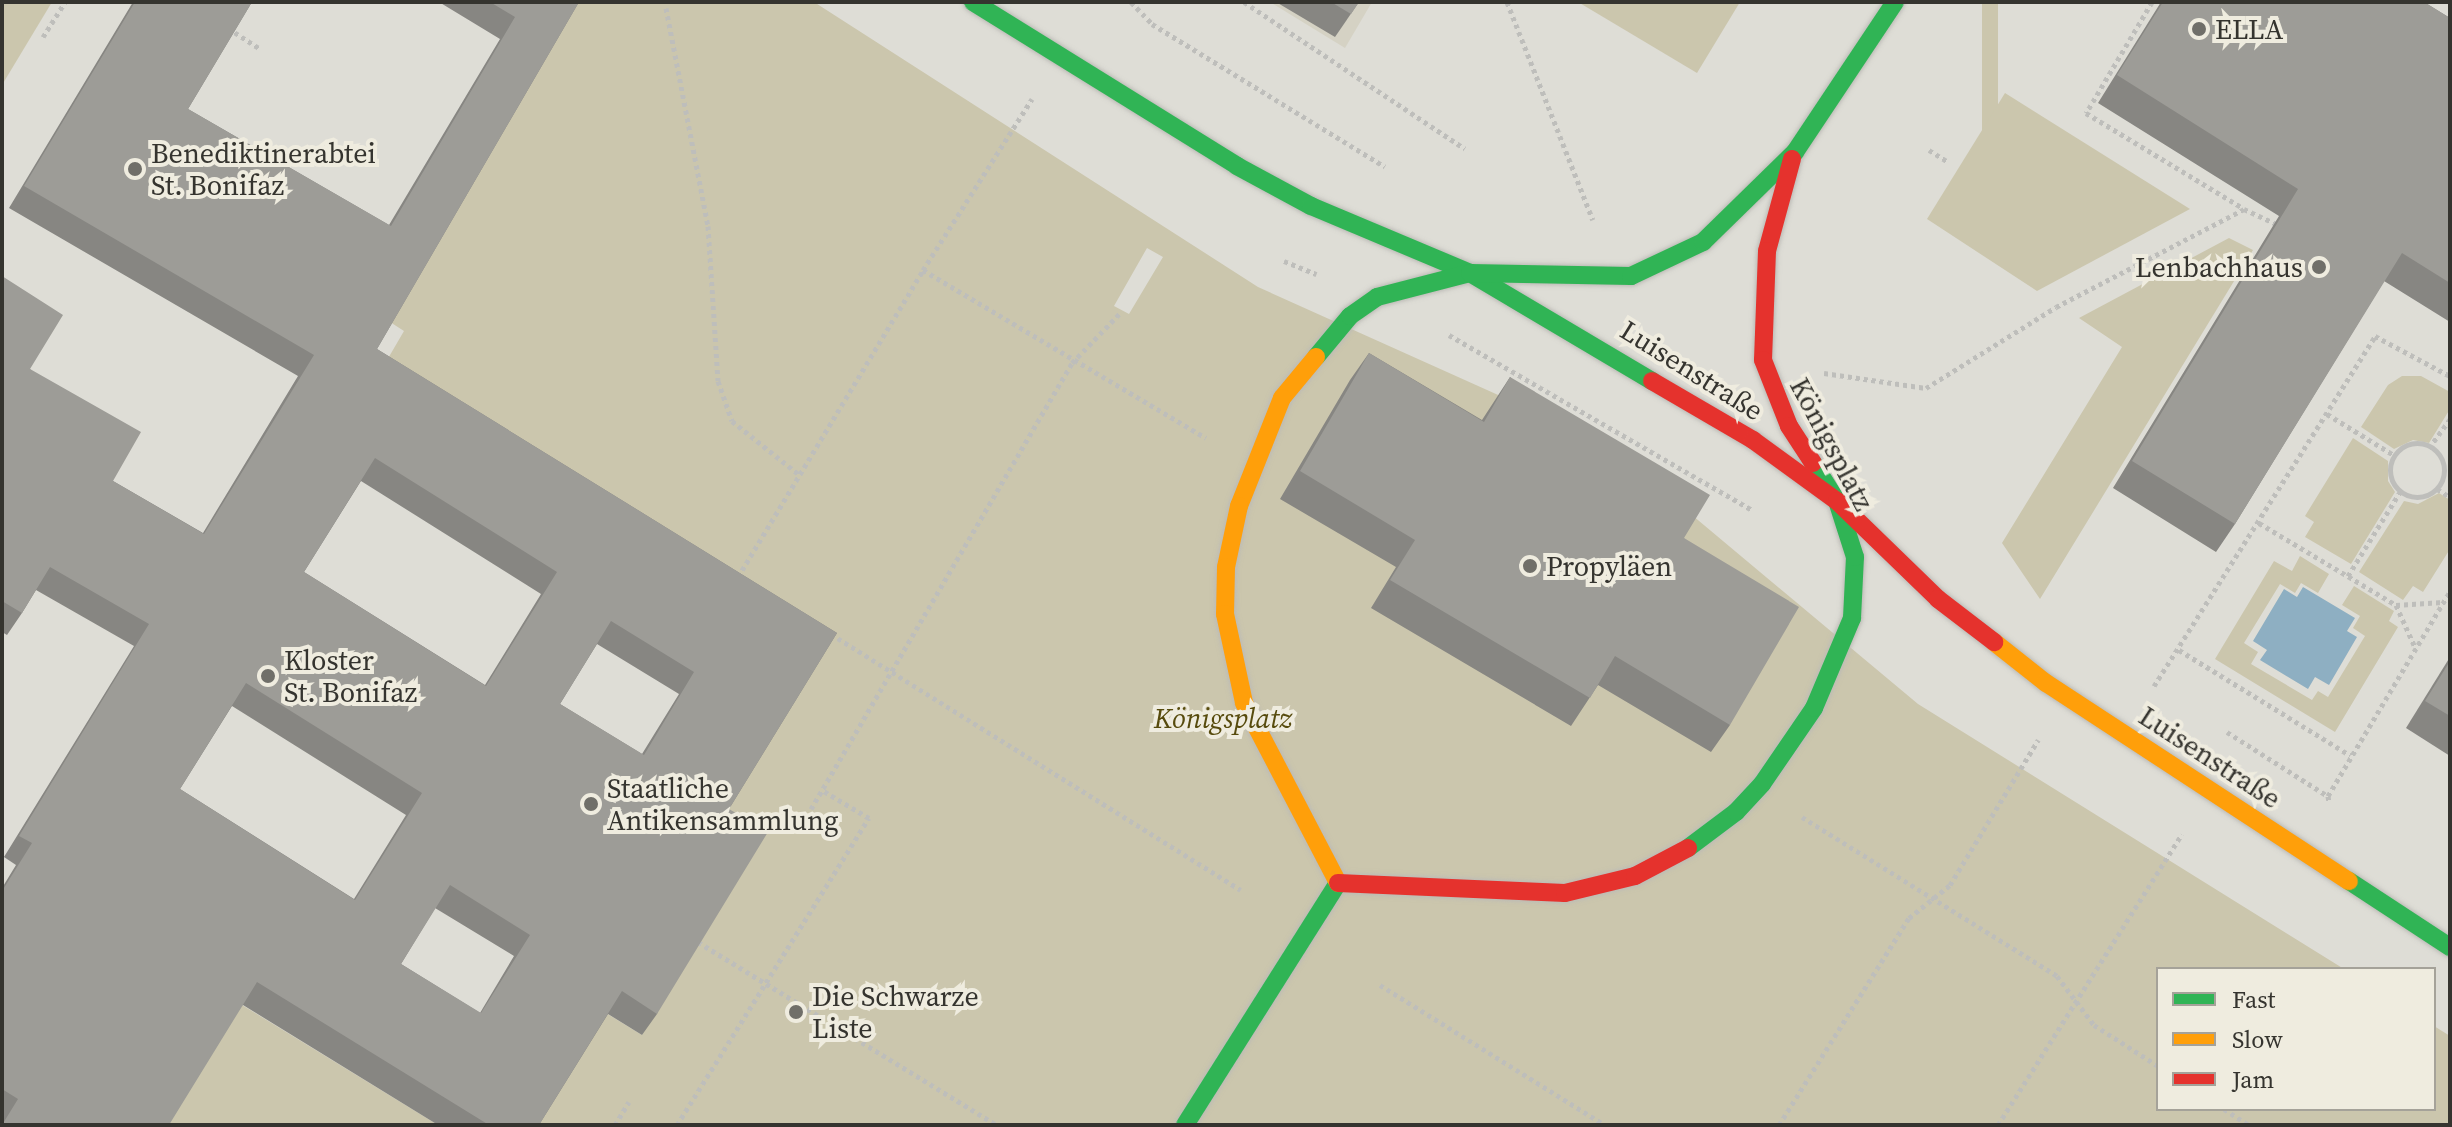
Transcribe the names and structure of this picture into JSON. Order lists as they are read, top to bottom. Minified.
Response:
{"streets":{"main road":["Luisenstraße","Königsplatz"]},"crossings":[["Luisenstraße","Königsplatz"]],"parks":["Königsplatz"],"places":["ELLA","Benediktinerabtei St. Bonifaz","Lenbachhaus","Propyläen","Kloster St. Bonifaz","Staatliche Antikensammlung","Die Schwarze Liste"],"legend":["Fast","Slow","Jam"]}
